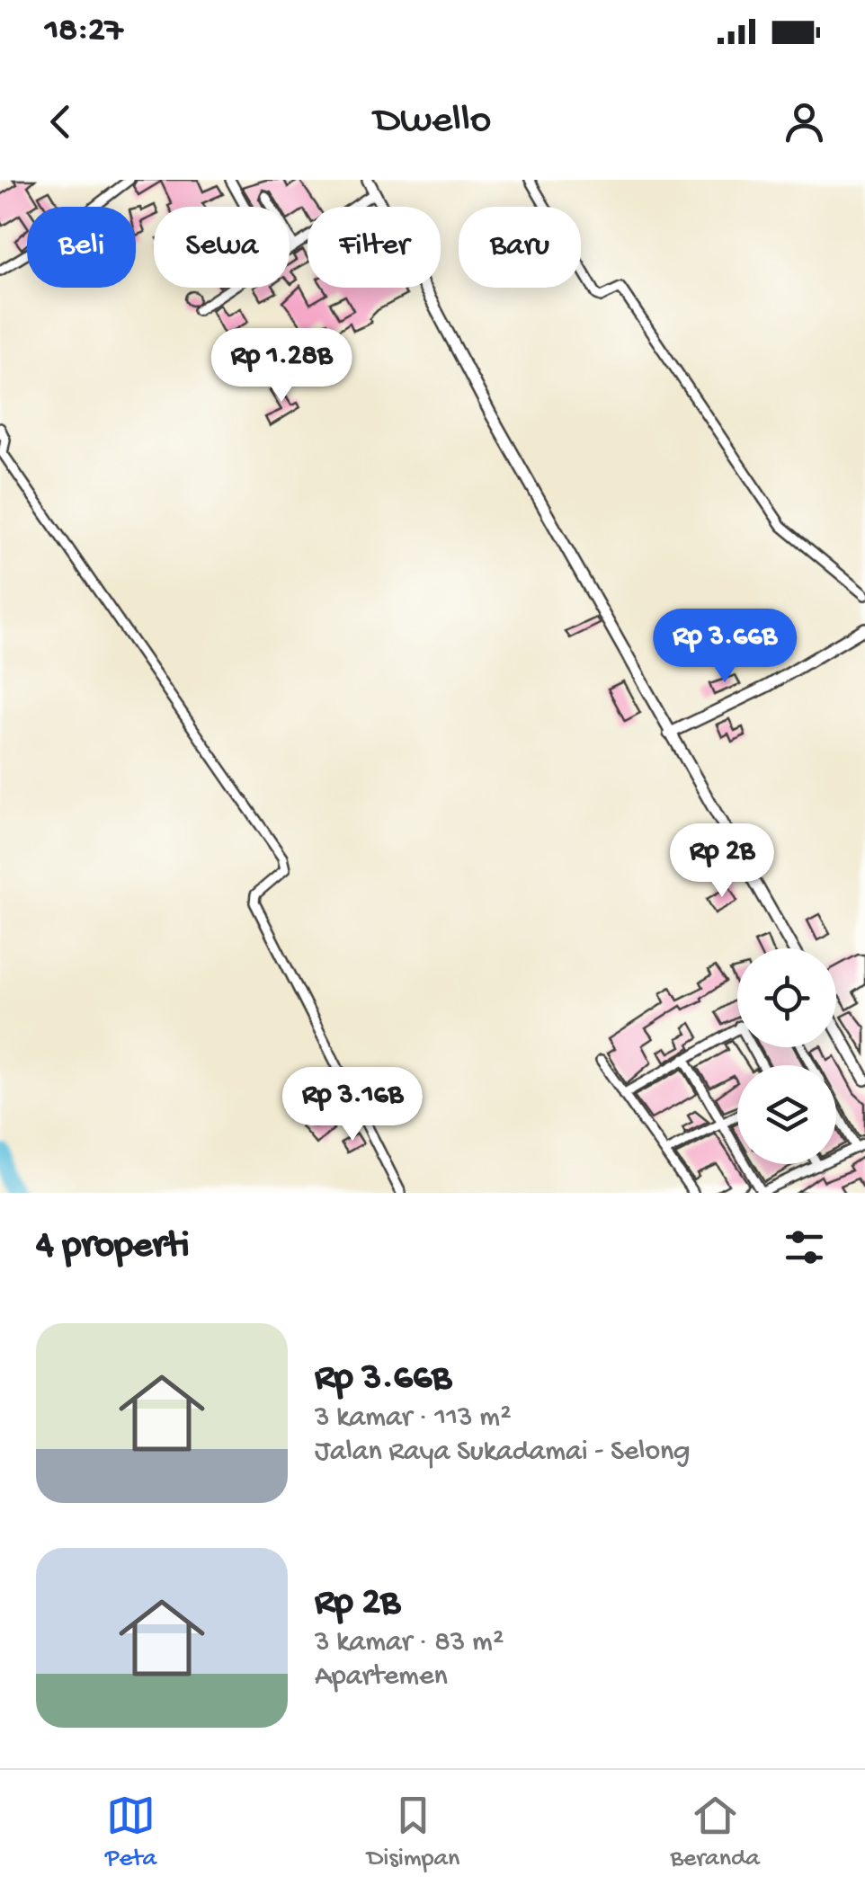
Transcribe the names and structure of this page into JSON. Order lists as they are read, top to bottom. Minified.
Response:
{"page":{"status":"18:27","header":"Dwello","chip":["Beli","Sewa","Filter","Baru"],"price":["Rp 1.28B","Rp 3.66B","Rp 2B","Rp 3.16B"],"heading":"4 properti","list":[{"name":"Rp 3.66B","note":"3 kamar · 113 m² · Jalan Raya Sukadamai - Selong"},{"name":"Rp 2B","note":"3 kamar · 83 m² · Apartemen"}],"tabs":["Peta","Disimpan","Beranda"]}}
